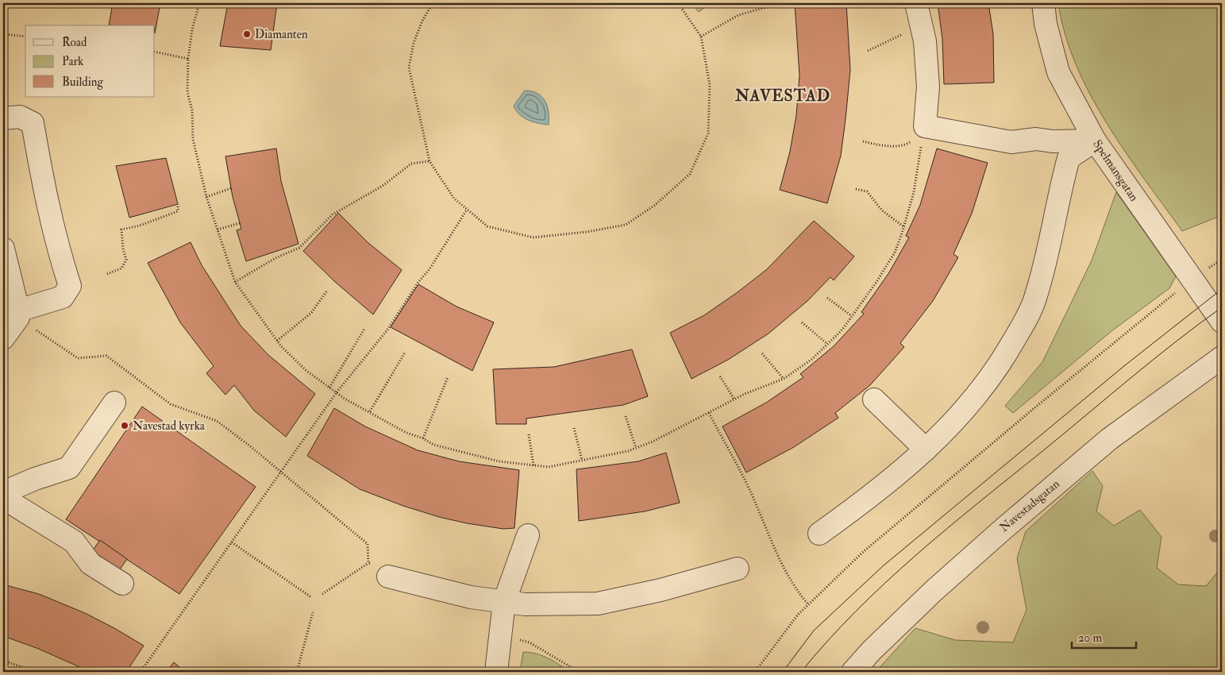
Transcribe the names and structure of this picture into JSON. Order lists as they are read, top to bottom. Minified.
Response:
{"streets":{"street":["Spelmansgatan","Navestadsgatan"]},"districts":["NAVESTAD"],"places":["Diamanten","Navestad kyrka"],"legend":["Road","Park","Building"],"scale_bar":"20 m"}
